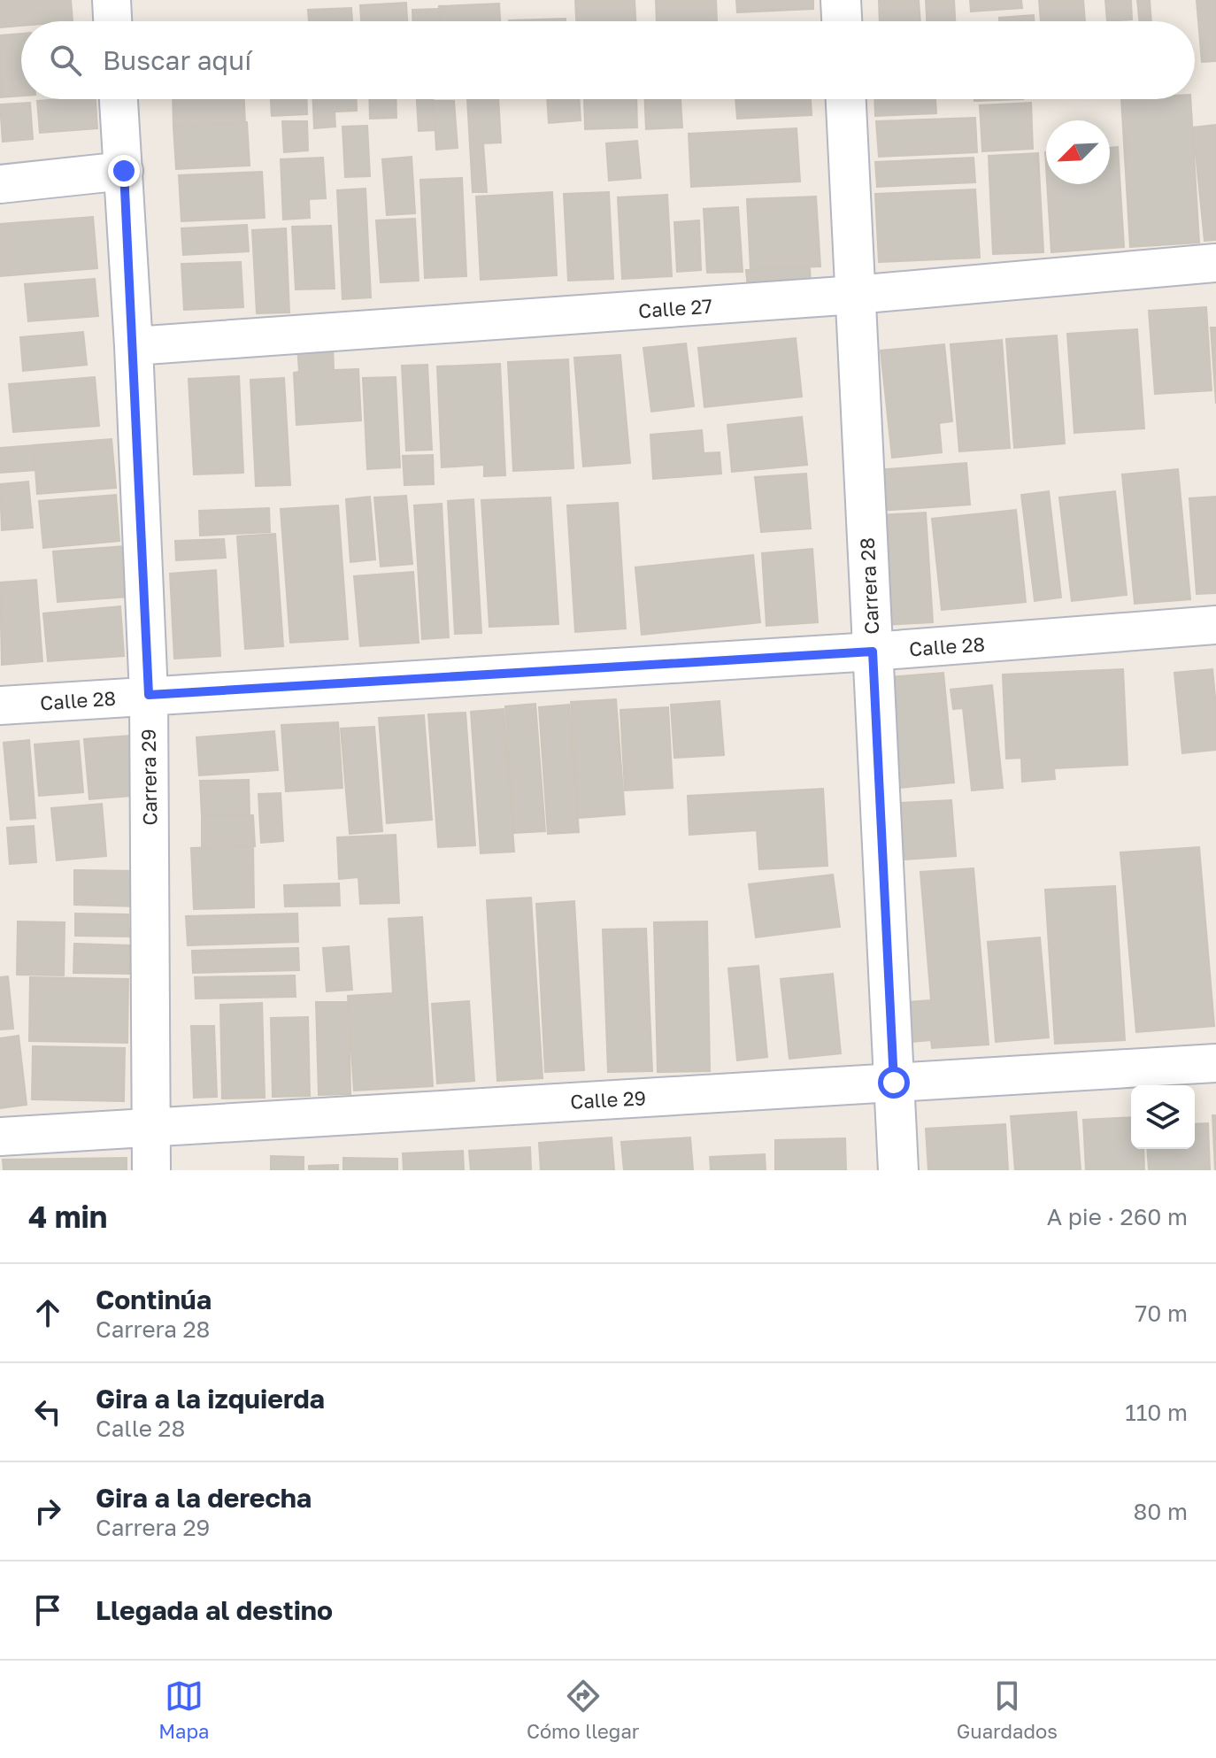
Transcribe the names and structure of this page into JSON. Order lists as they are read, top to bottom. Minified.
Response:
{"streets":{"street":["Calle 27","Carrera 28","Calle 28","Carrera 29","Calle 29"]},"crossings":[["Calle 27","Carrera 28"],["Calle 27","Carrera 29"],["Carrera 28","Calle 28"],["Carrera 28","Calle 29"],["Calle 28","Carrera 29"],["Carrera 29","Calle 29"]],"north":"bottom left","page":{"search":"Buscar aquí","heading":["4 min","A pie · 260 m"],"list":[["Continúa","Carrera 28","70 m"],["Gira a la izquierda","Calle 28","110 m"],["Gira a la derecha","Carrera 29","80 m"],"Llegada al destino"],"nav":["Mapa","Cómo llegar","Guardados"]}}
